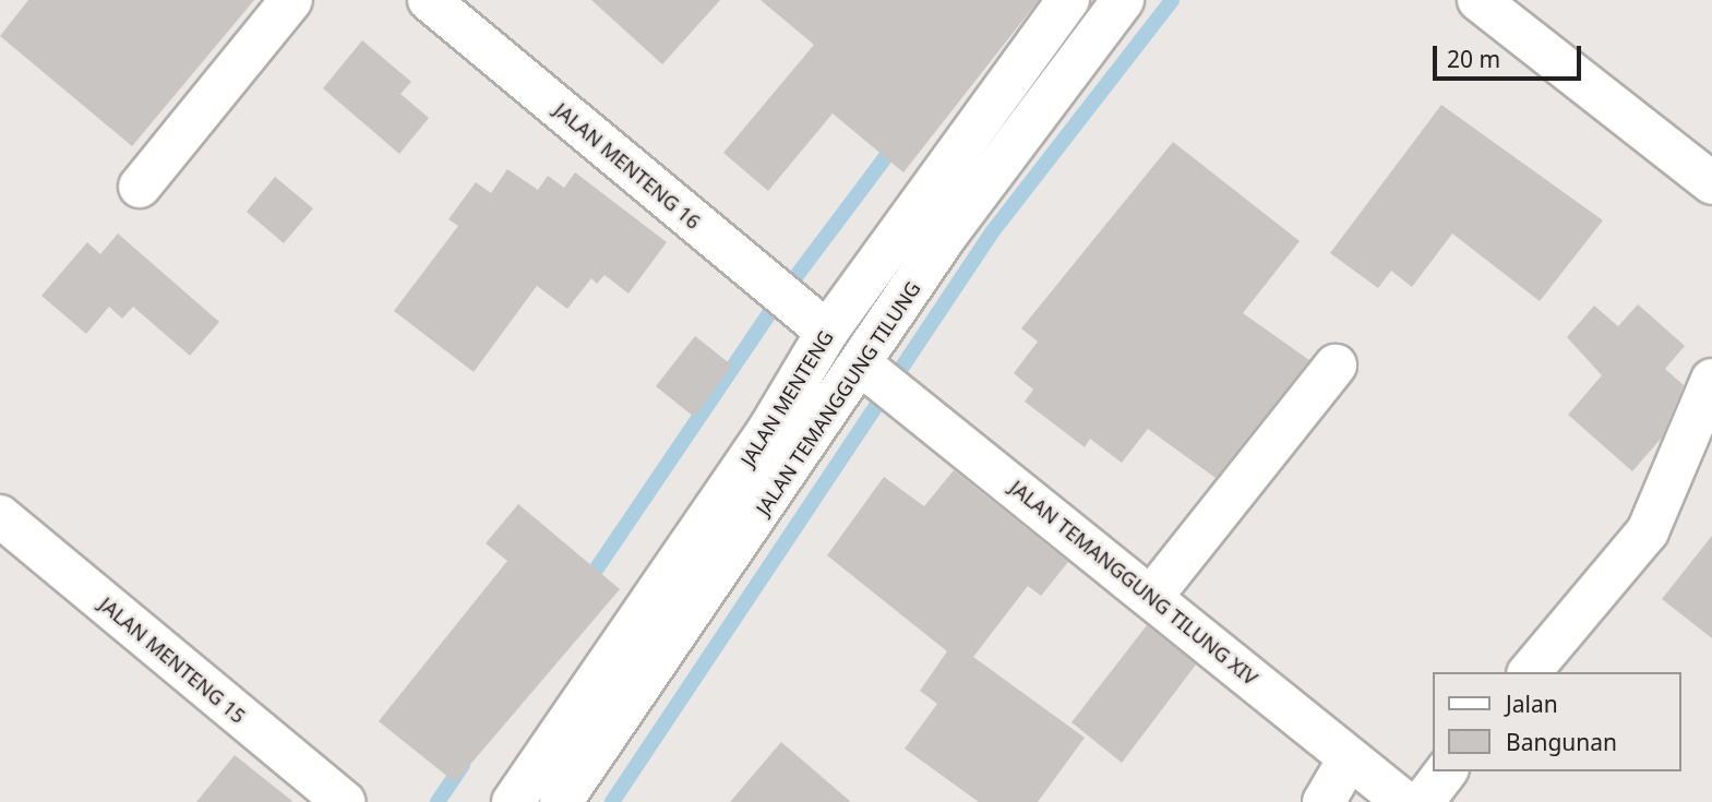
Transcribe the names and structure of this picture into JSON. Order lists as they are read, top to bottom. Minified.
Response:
{"streets":{"street":["JALAN MENTENG 16","JALAN MENTENG","JALAN TEMANGGUNG TILUNG","JALAN TEMANGGUNG TILUNG XIV","JALAN MENTENG 15"]},"crossings":[["JALAN MENTENG 16","JALAN MENTENG"],["JALAN TEMANGGUNG TILUNG","JALAN TEMANGGUNG TILUNG XIV"]],"legend":["Jalan","Bangunan"],"scale_bar":"20 m"}
